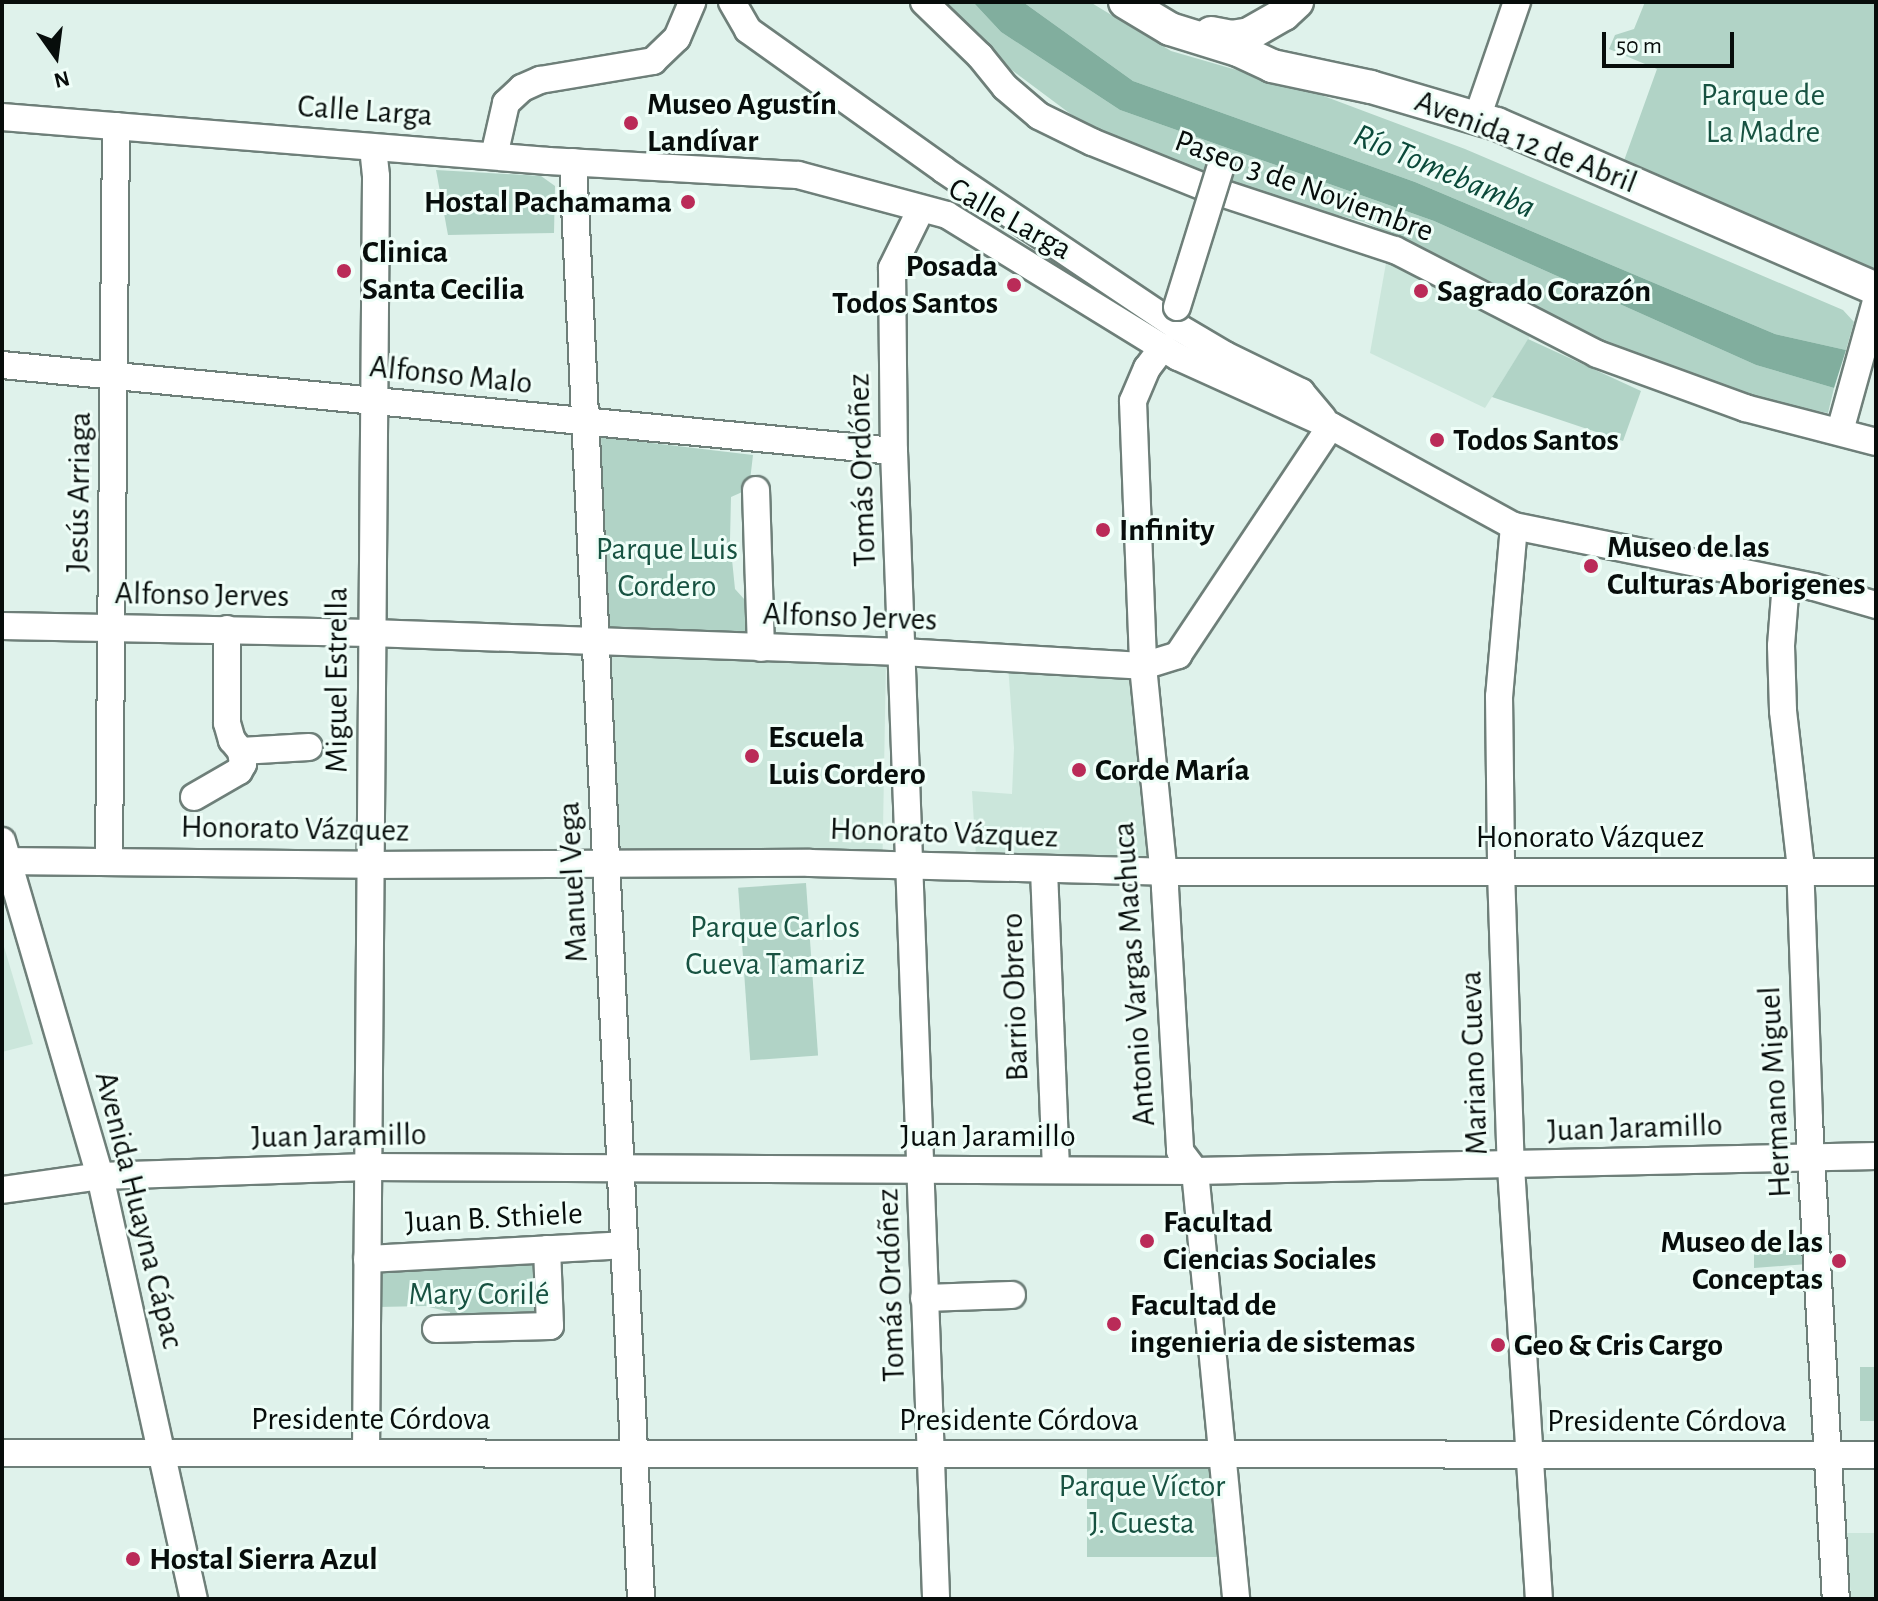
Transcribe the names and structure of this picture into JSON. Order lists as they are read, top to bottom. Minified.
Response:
{"streets":{"main road":["Avenida 12 de Abril"],"street":["Calle Larga","Paseo 3 de Noviembre","Alfonso Malo","Tomás Ordóñez","Jesús Arriaga","Alfonso Jerves","Miguel Estrella","Honorato Vázquez","Manuel Vega","Antonio Vargas Machuca","Barrio Obrero","Mariano Cueva","Hermano Miguel","Juan Jaramillo","Avenida Huayna Cápac","Juan B. Sthiele","Presidente Córdova"]},"crossings":[["Calle Larga","Tomás Ordóñez"],["Calle Larga","Jesús Arriaga"],["Calle Larga","Miguel Estrella"],["Calle Larga","Manuel Vega"],["Calle Larga","Antonio Vargas Machuca"],["Alfonso Malo","Tomás Ordóñez"],["Alfonso Malo","Jesús Arriaga"],["Alfonso Malo","Miguel Estrella"],["Alfonso Malo","Manuel Vega"],["Tomás Ordóñez","Alfonso Jerves"],["Tomás Ordóñez","Honorato Vázquez"],["Tomás Ordóñez","Juan Jaramillo"],["Tomás Ordóñez","Presidente Córdova"],["Jesús Arriaga","Alfonso Jerves"],["Jesús Arriaga","Honorato Vázquez"],["Alfonso Jerves","Miguel Estrella"],["Alfonso Jerves","Manuel Vega"],["Alfonso Jerves","Antonio Vargas Machuca"],["Miguel Estrella","Honorato Vázquez"],["Miguel Estrella","Juan Jaramillo"],["Miguel Estrella","Juan B. Sthiele"],["Miguel Estrella","Presidente Córdova"],["Honorato Vázquez","Manuel Vega"],["Honorato Vázquez","Antonio Vargas Machuca"],["Honorato Vázquez","Barrio Obrero"],["Honorato Vázquez","Mariano Cueva"],["Honorato Vázquez","Hermano Miguel"],["Honorato Vázquez","Avenida Huayna Cápac"],["Manuel Vega","Juan Jaramillo"],["Manuel Vega","Juan B. Sthiele"],["Manuel Vega","Presidente Córdova"],["Antonio Vargas Machuca","Juan Jaramillo"],["Antonio Vargas Machuca","Presidente Córdova"],["Barrio Obrero","Juan Jaramillo"],["Mariano Cueva","Juan Jaramillo"],["Mariano Cueva","Presidente Córdova"],["Hermano Miguel","Juan Jaramillo"],["Hermano Miguel","Presidente Córdova"],["Juan Jaramillo","Avenida Huayna Cápac"],["Avenida Huayna Cápac","Presidente Córdova"]],"water":["Río Tomebamba"],"parks":["Parque de La Madre","Parque Luis Cordero","Parque Carlos Cueva Tamariz","Mary Corilé","Parque Víctor J. Cuesta"],"places":["Museo Agustín Landívar","Hostal Pachamama","Clinica Santa Cecilia","Posada Todos Santos","Sagrado Corazón","Todos Santos","Infinity","Museo de las Culturas Aborigenes","Escuela Luis Cordero","Corde María","Facultad Ciencias Sociales","Museo de las Conceptas","Facultad de ingenieria de sistemas","Geo & Cris Cargo","Hostal Sierra Azul"],"scale_bar":"50 m","north":"bottom"}
